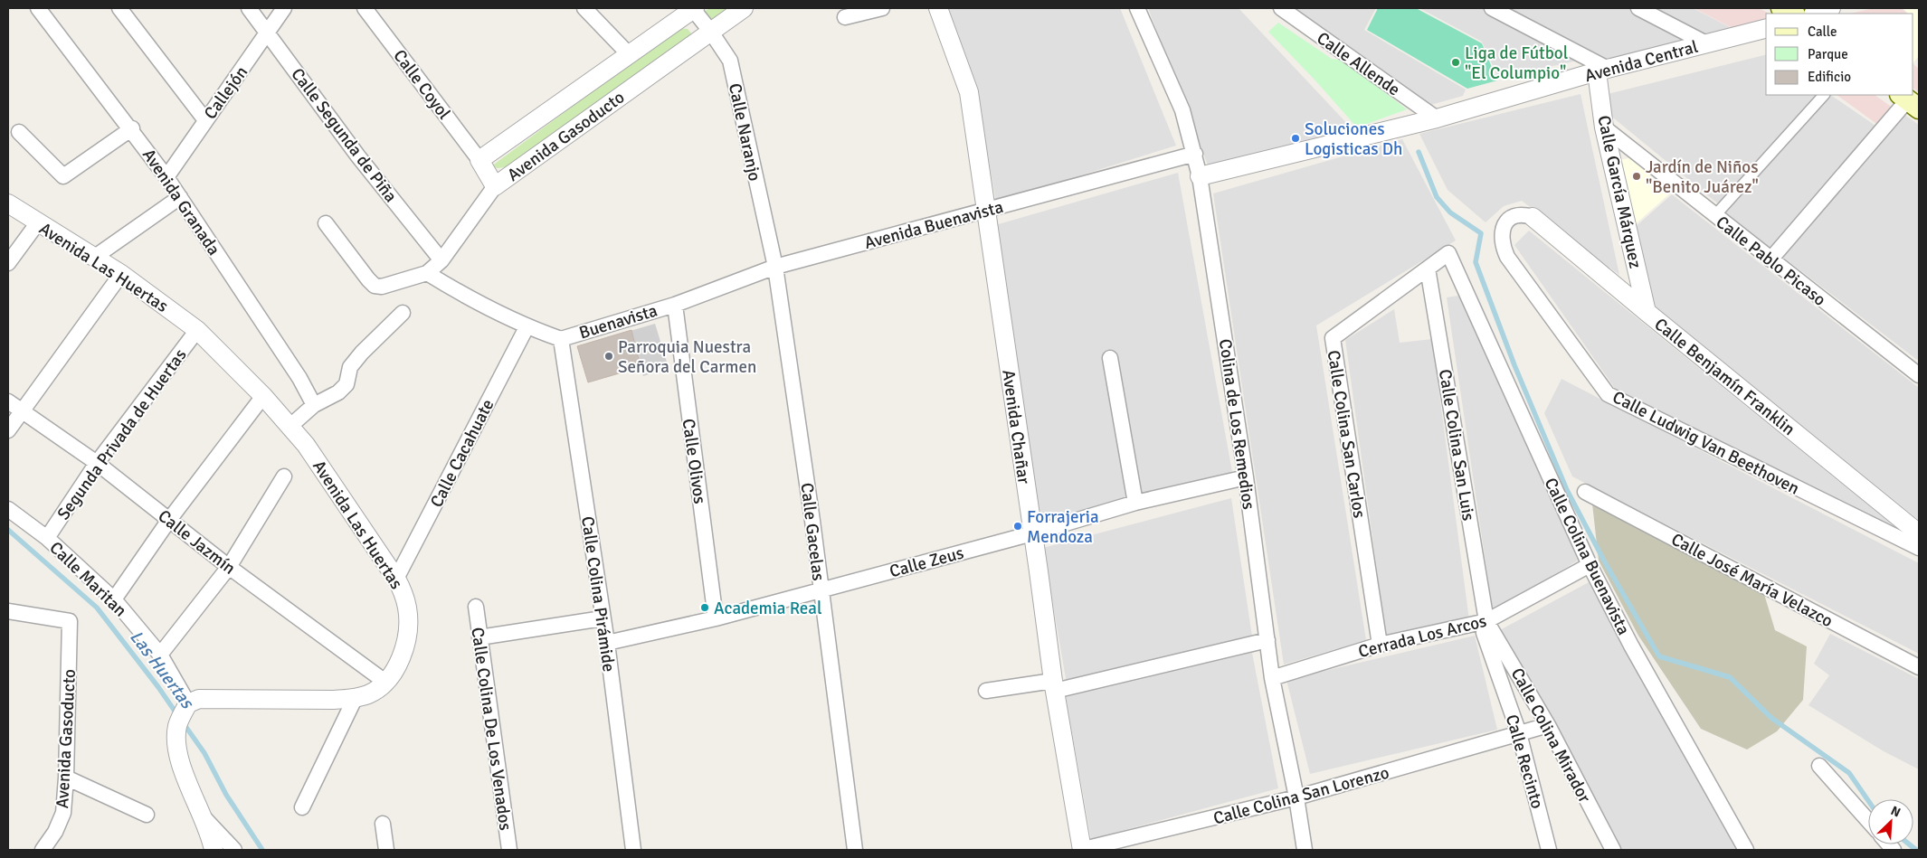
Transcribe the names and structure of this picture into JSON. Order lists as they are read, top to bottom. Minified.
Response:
{"streets":{"street":["Avenida Central","Calle Allende","Calle Coyol","Callejón","Calle Naranjo","Calle Segunda de Piña","Avenida Gasoducto","Calle García Márquez","Avenida Granada","Avenida Buenavista","Calle Pablo Picaso","Avenida Las Huertas","Buenavista","Calle Benjamín Franklin","Colina de Los Remedios","Avenida Chañar","Segunda Privada de Huertas","Calle Colina San Carlos","Calle Ludwig Van Beethoven","Calle Colina San Luis","Calle Cacahuate","Calle Olivos","Calle Gacelas","Calle Jazmín","Calle Colina Buenavista","Calle Zeus","Calle Maritan","Calle José María Velazco","Calle Colina Pirámide","Cerrada Los Arcos","Calle Colina De Los Venados","Calle Colina Mirador","Calle Recinto","Calle Colina San Lorenzo"]},"crossings":[["Avenida Central","Calle Allende"],["Avenida Central","Calle García Márquez"],["Avenida Central","Colina de Los Remedios"],["Calle Coyol","Avenida Gasoducto"],["Callejón","Calle Segunda de Piña"],["Callejón","Avenida Granada"],["Calle Naranjo","Avenida Gasoducto"],["Calle Naranjo","Avenida Buenavista"],["Calle Naranjo","Calle Gacelas"],["Calle García Márquez","Calle Pablo Picaso"],["Calle García Márquez","Calle Benjamín Franklin"],["Avenida Buenavista","Buenavista"],["Avenida Buenavista","Colina de Los Remedios"],["Avenida Buenavista","Avenida Chañar"],["Avenida Buenavista","Calle Olivos"],["Avenida Buenavista","Calle Gacelas"],["Avenida Las Huertas","Segunda Privada de Huertas"],["Avenida Las Huertas","Calle Cacahuate"],["Avenida Las Huertas","Calle Jazmín"],["Avenida Las Huertas","Calle Maritan"],["Buenavista","Calle Olivos"],["Buenavista","Calle Colina Pirámide"],["Calle Benjamín Franklin","Calle Ludwig Van Beethoven"],["Colina de Los Remedios","Calle Zeus"],["Colina de Los Remedios","Cerrada Los Arcos"],["Colina de Los Remedios","Calle Colina San Lorenzo"],["Avenida Chañar","Calle Zeus"],["Avenida Chañar","Calle Colina San Lorenzo"],["Segunda Privada de Huertas","Calle Jazmín"],["Segunda Privada de Huertas","Calle Maritan"],["Calle Colina San Carlos","Calle Colina San Luis"],["Calle Colina San Carlos","Calle Colina Buenavista"],["Calle Colina San Carlos","Cerrada Los Arcos"],["Calle Colina San Luis","Cerrada Los Arcos"],["Calle Colina San Luis","Calle Colina Mirador"],["Calle Colina San Luis","Calle Recinto"],["Calle Olivos","Calle Zeus"],["Calle Gacelas","Calle Zeus"],["Calle Colina Buenavista","Cerrada Los Arcos"],["Calle Zeus","Calle Colina Pirámide"],["Cerrada Los Arcos","Calle Colina Mirador"],["Cerrada Los Arcos","Calle Recinto"],["Calle Colina Mirador","Calle Recinto"],["Calle Colina Mirador","Calle Colina San Lorenzo"],["Calle Recinto","Calle Colina San Lorenzo"]],"water":["Las Huertas"],"places":["Liga de Fútbol \"El Columpio\"","Soluciones Logisticas Dh","Jardín de Niños \"Benito Juárez\"","Parroquia Nuestra Señora del Carmen","Forrajeria Mendoza","Academia Real"],"legend":["Calle","Parque","Edificio"],"north":"top right"}
